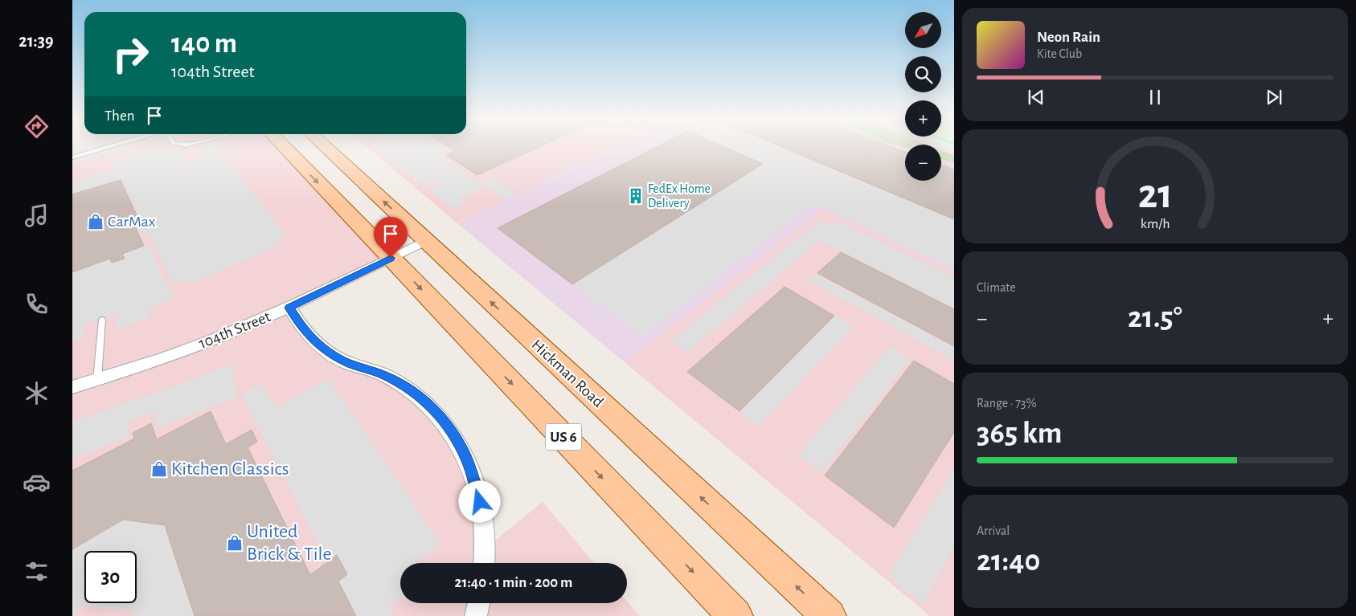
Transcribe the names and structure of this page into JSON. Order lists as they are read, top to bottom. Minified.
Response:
{"streets":{"main road":["Hickman Road","US 6"],"street":["104th Street"]},"crossings":[["104th Street","Hickman Road"],["104th Street","US 6"]],"places":{"building":["FedEx Home Delivery"],"shop":["CarMax","Kitchen Classics","United Brick & Tile"]},"north":"bottom left","page":{"tabs":"21:39","map_buttons":["+","−"],"turn":["140 m","104th Street"],"song":["Neon Rain","Kite Club"],"then":"Then","tile":["Climate",["Range · 73%","365 km"],["Arrival","21:40"]],"heat":["−","21.5°","+"],"limit":"30","trip":"21:40 · 1 min · 200 m","gauge":["21","km/h"]}}
